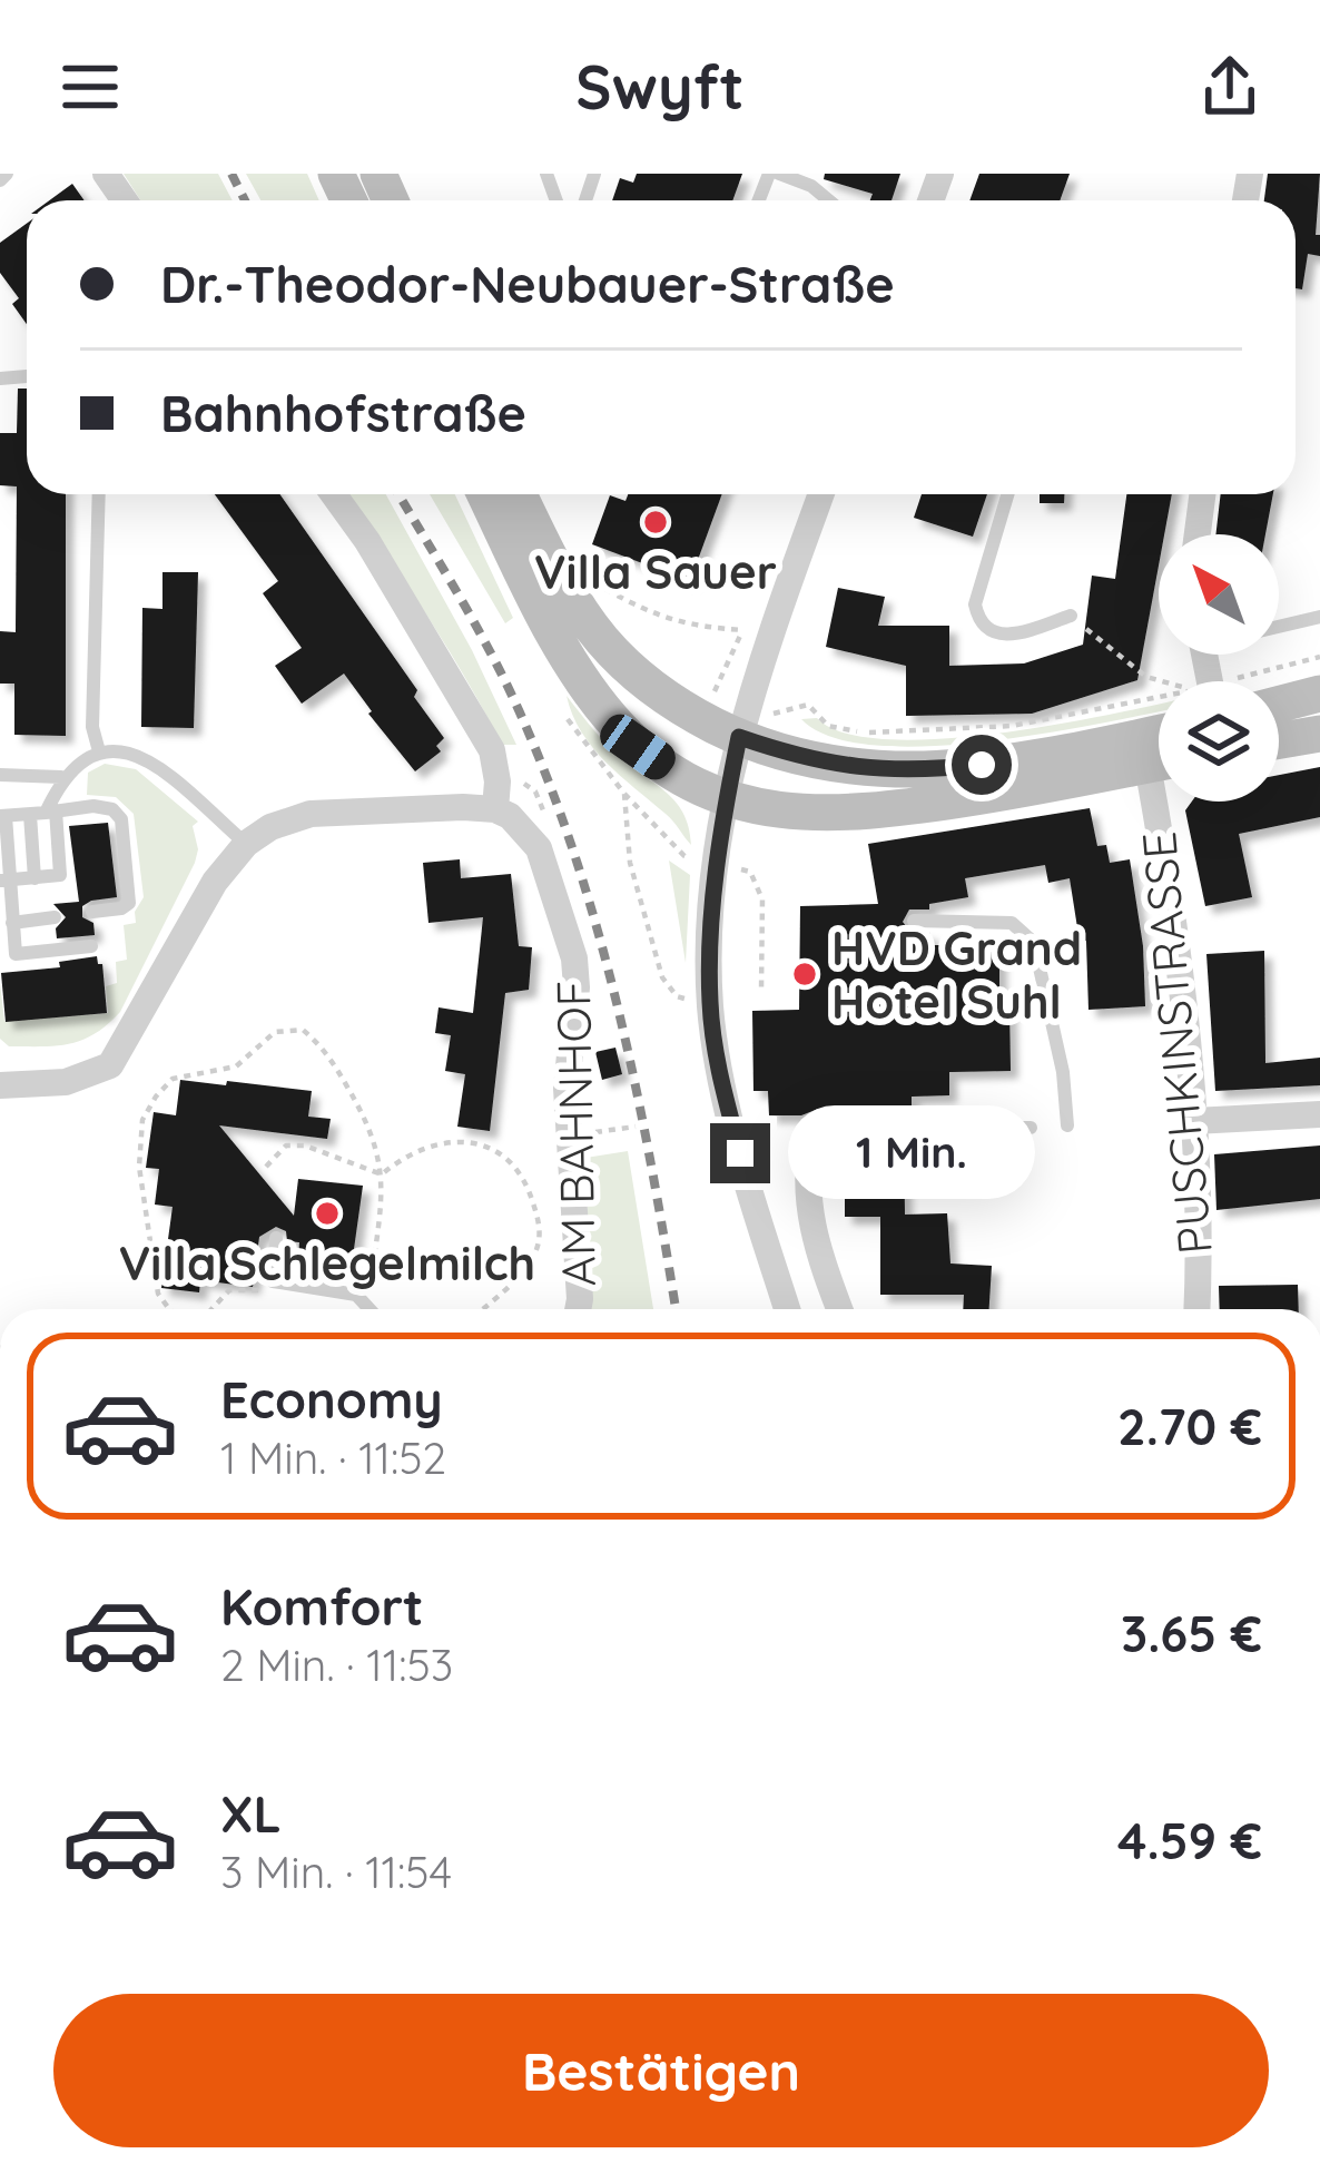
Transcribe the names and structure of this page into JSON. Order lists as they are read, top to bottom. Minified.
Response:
{"streets":{"street":["PUSCHKINSTRASSE","AM BAHNHOF"]},"places":["Villa Sauer","HVD Grand Hotel Suhl","Villa Schlegelmilch"],"north":"top left","page":{"header":"Swyft","banner":["Dr.-Theodor-Neubauer-Straße","Bahnhofstraße"],"bubble":"1 Min.","list":[{"name":"Economy","note":"1 Min. · 11:52","value":"2.70 €"},{"name":"Komfort","note":"2 Min. · 11:53","value":"3.65 €"},{"name":"XL","note":"3 Min. · 11:54","value":"4.59 €"}],"buttons":"Bestätigen"}}
